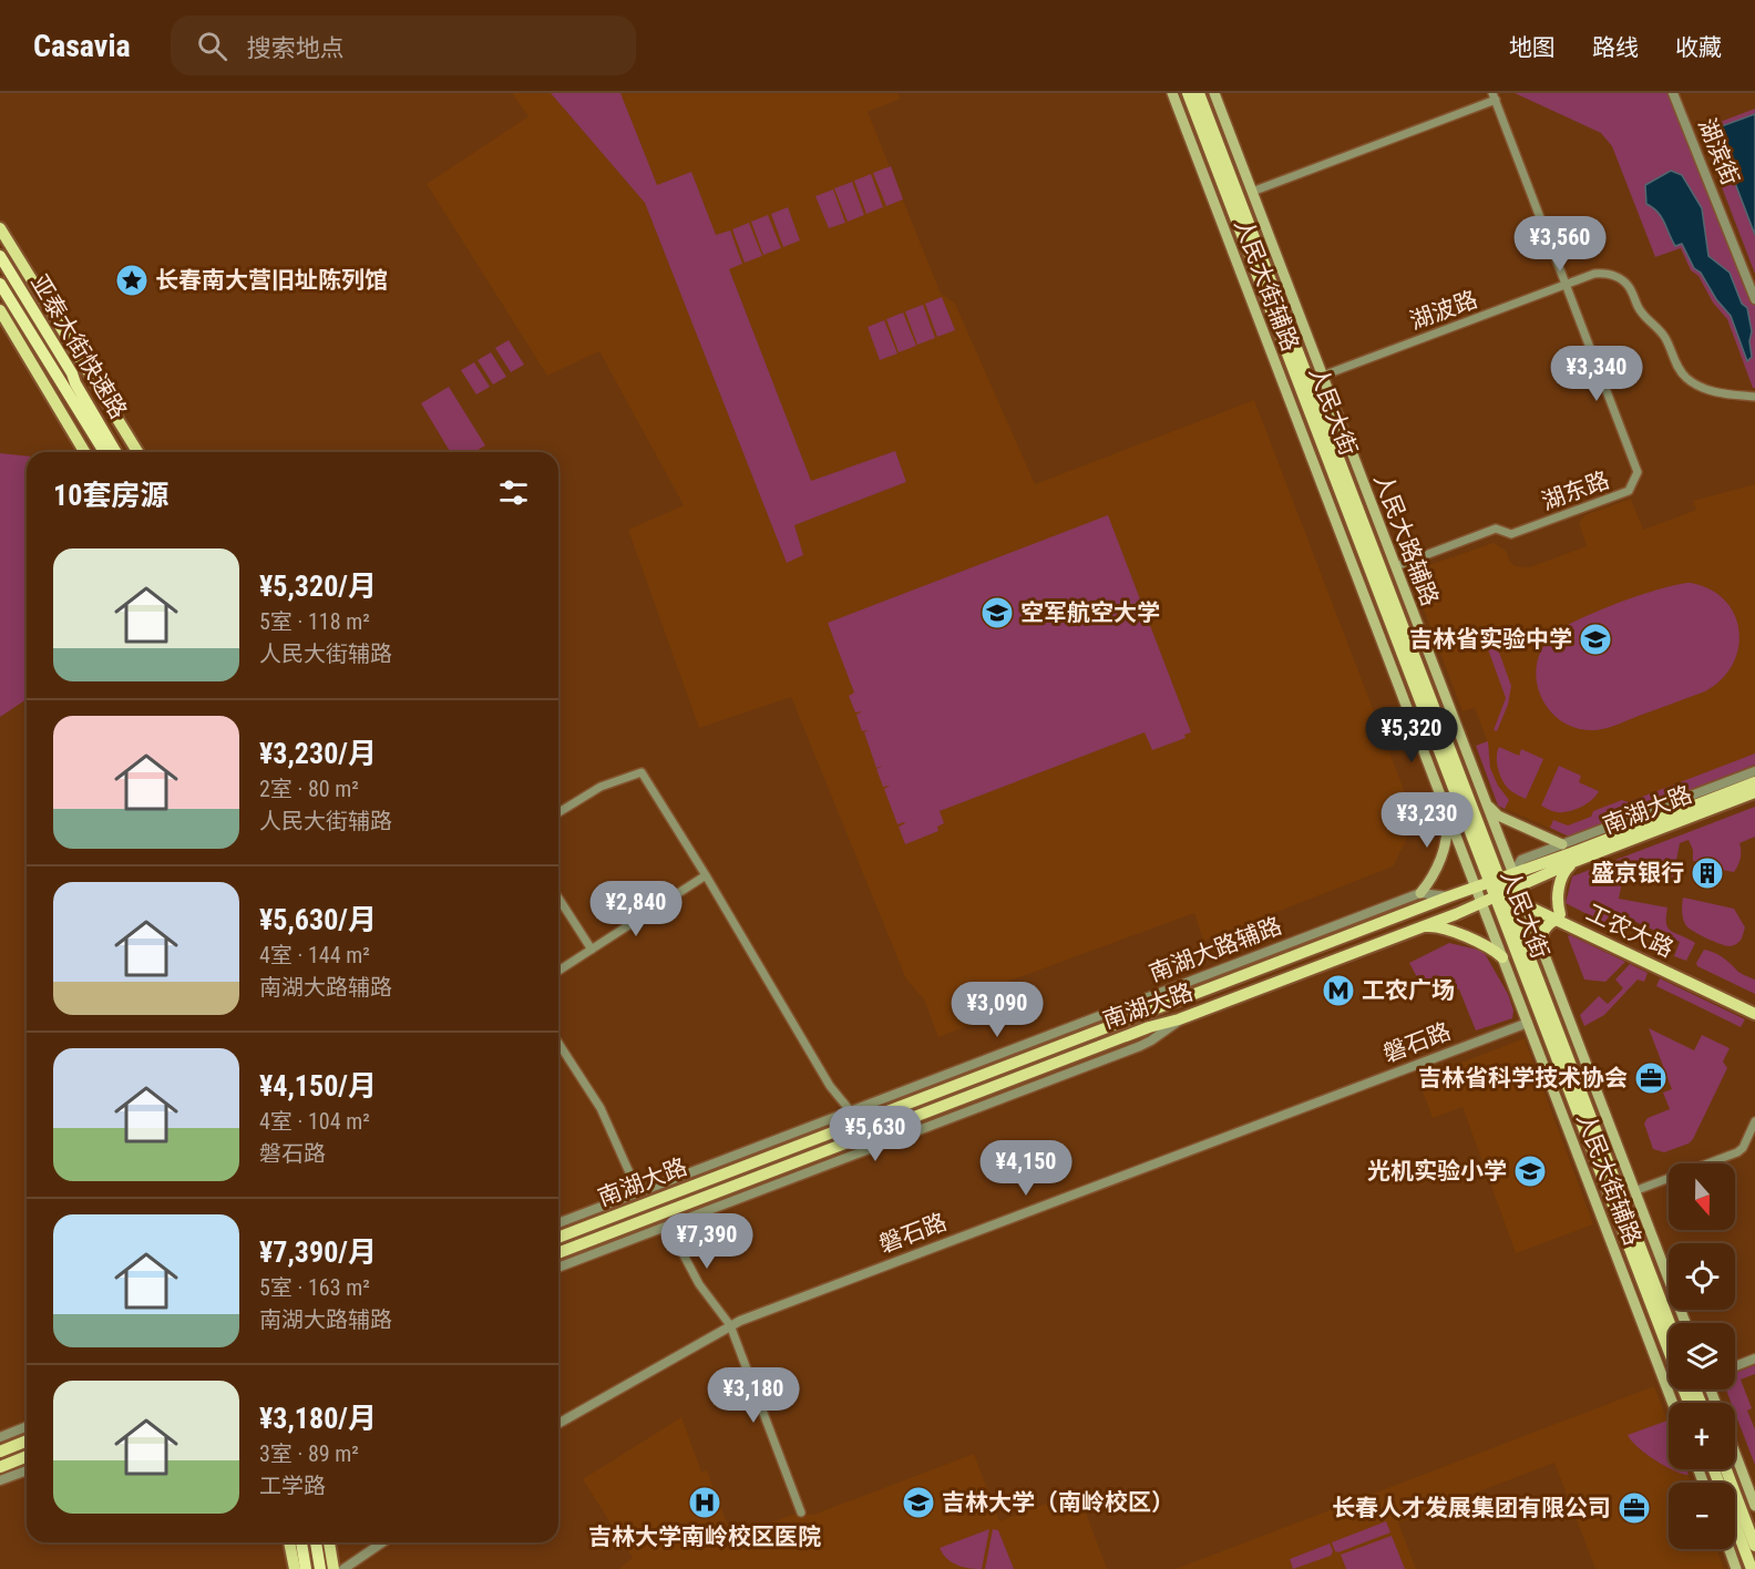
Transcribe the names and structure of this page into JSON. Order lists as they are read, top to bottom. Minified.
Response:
{"streets":{"highway":["亚泰大街快速路"],"main road":["人民大街辅路","人民大街","人民大路辅路","南湖大路","工农大路"],"street":["湖滨街","湖波路","湖东路","南湖大路辅路","磐石路"]},"crossings":[["人民大街辅路","南湖大路"],["人民大街辅路","磐石路"],["湖波路","湖东路"],["湖波路","人民大路辅路"],["人民大街","人民大路辅路"],["人民大街","南湖大路"],["人民大街","工农大路"],["湖东路","人民大路辅路"],["人民大路辅路","南湖大路"],["人民大路辅路","工农大路"],["南湖大路","工农大路"],["南湖大路","南湖大路辅路"]],"places":{"place":["长春南大营旧址陈列馆"],"school or university":["空军航空大学","吉林省实验中学","光机实验小学","吉林大学（南岭校区）"],"building":["盛京银行"],"metro station":["工农广场"],"office":["吉林省科学技术协会","长春人才发展集团有限公司"],"hospital":["吉林大学南岭校区医院"]},"north":"bottom","page":{"header":"Casavia","search":"搜索地点","nav":["地图","路线","收藏"],"price":["¥3,560","¥3,340","¥5,320","¥3,230","¥2,840","¥3,090","¥5,630","¥4,150","¥7,390","¥3,180"],"heading":"10套房源","list":[{"name":"¥5,320/月","note":"5室 · 118 m² · 人民大街辅路"},{"name":"¥3,230/月","note":"2室 · 80 m² · 人民大街辅路"},{"name":"¥5,630/月","note":"4室 · 144 m² · 南湖大路辅路"},{"name":"¥4,150/月","note":"4室 · 104 m² · 磐石路"},{"name":"¥7,390/月","note":"5室 · 163 m² · 南湖大路辅路"},{"name":"¥3,180/月","note":"3室 · 89 m² · 工学路"}],"map_buttons":["+","−"]}}
